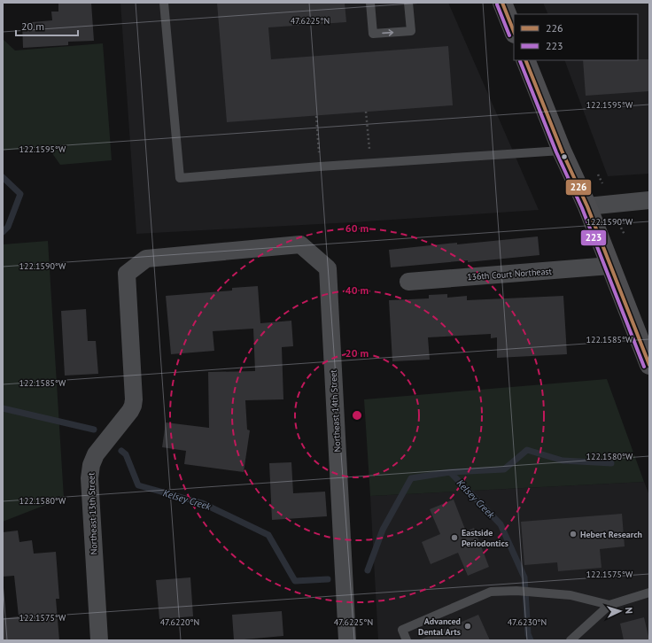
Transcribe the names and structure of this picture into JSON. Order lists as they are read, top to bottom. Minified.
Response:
{"streets":{"street":["136th Court Northeast","Northeast 14th Street","Northeast 13th Street"]},"crossings":[["Northeast 14th Street","Northeast 13th Street"]],"water":["Kelsey Creek"],"places":["Hebert Research","Eastside Periodontics","Advanced Dental Arts"],"lines":["transit line 226","transit line 223"],"legend":["226","223"],"scale_bar":"20 m","north":"right","coordinates":["47.6225°N","122.1595°W","122.1590°W","122.1585°W","122.1580°W","122.1575°W","47.6220°N","47.6230°N"],"rings":["60 m","40 m","20 m"]}
